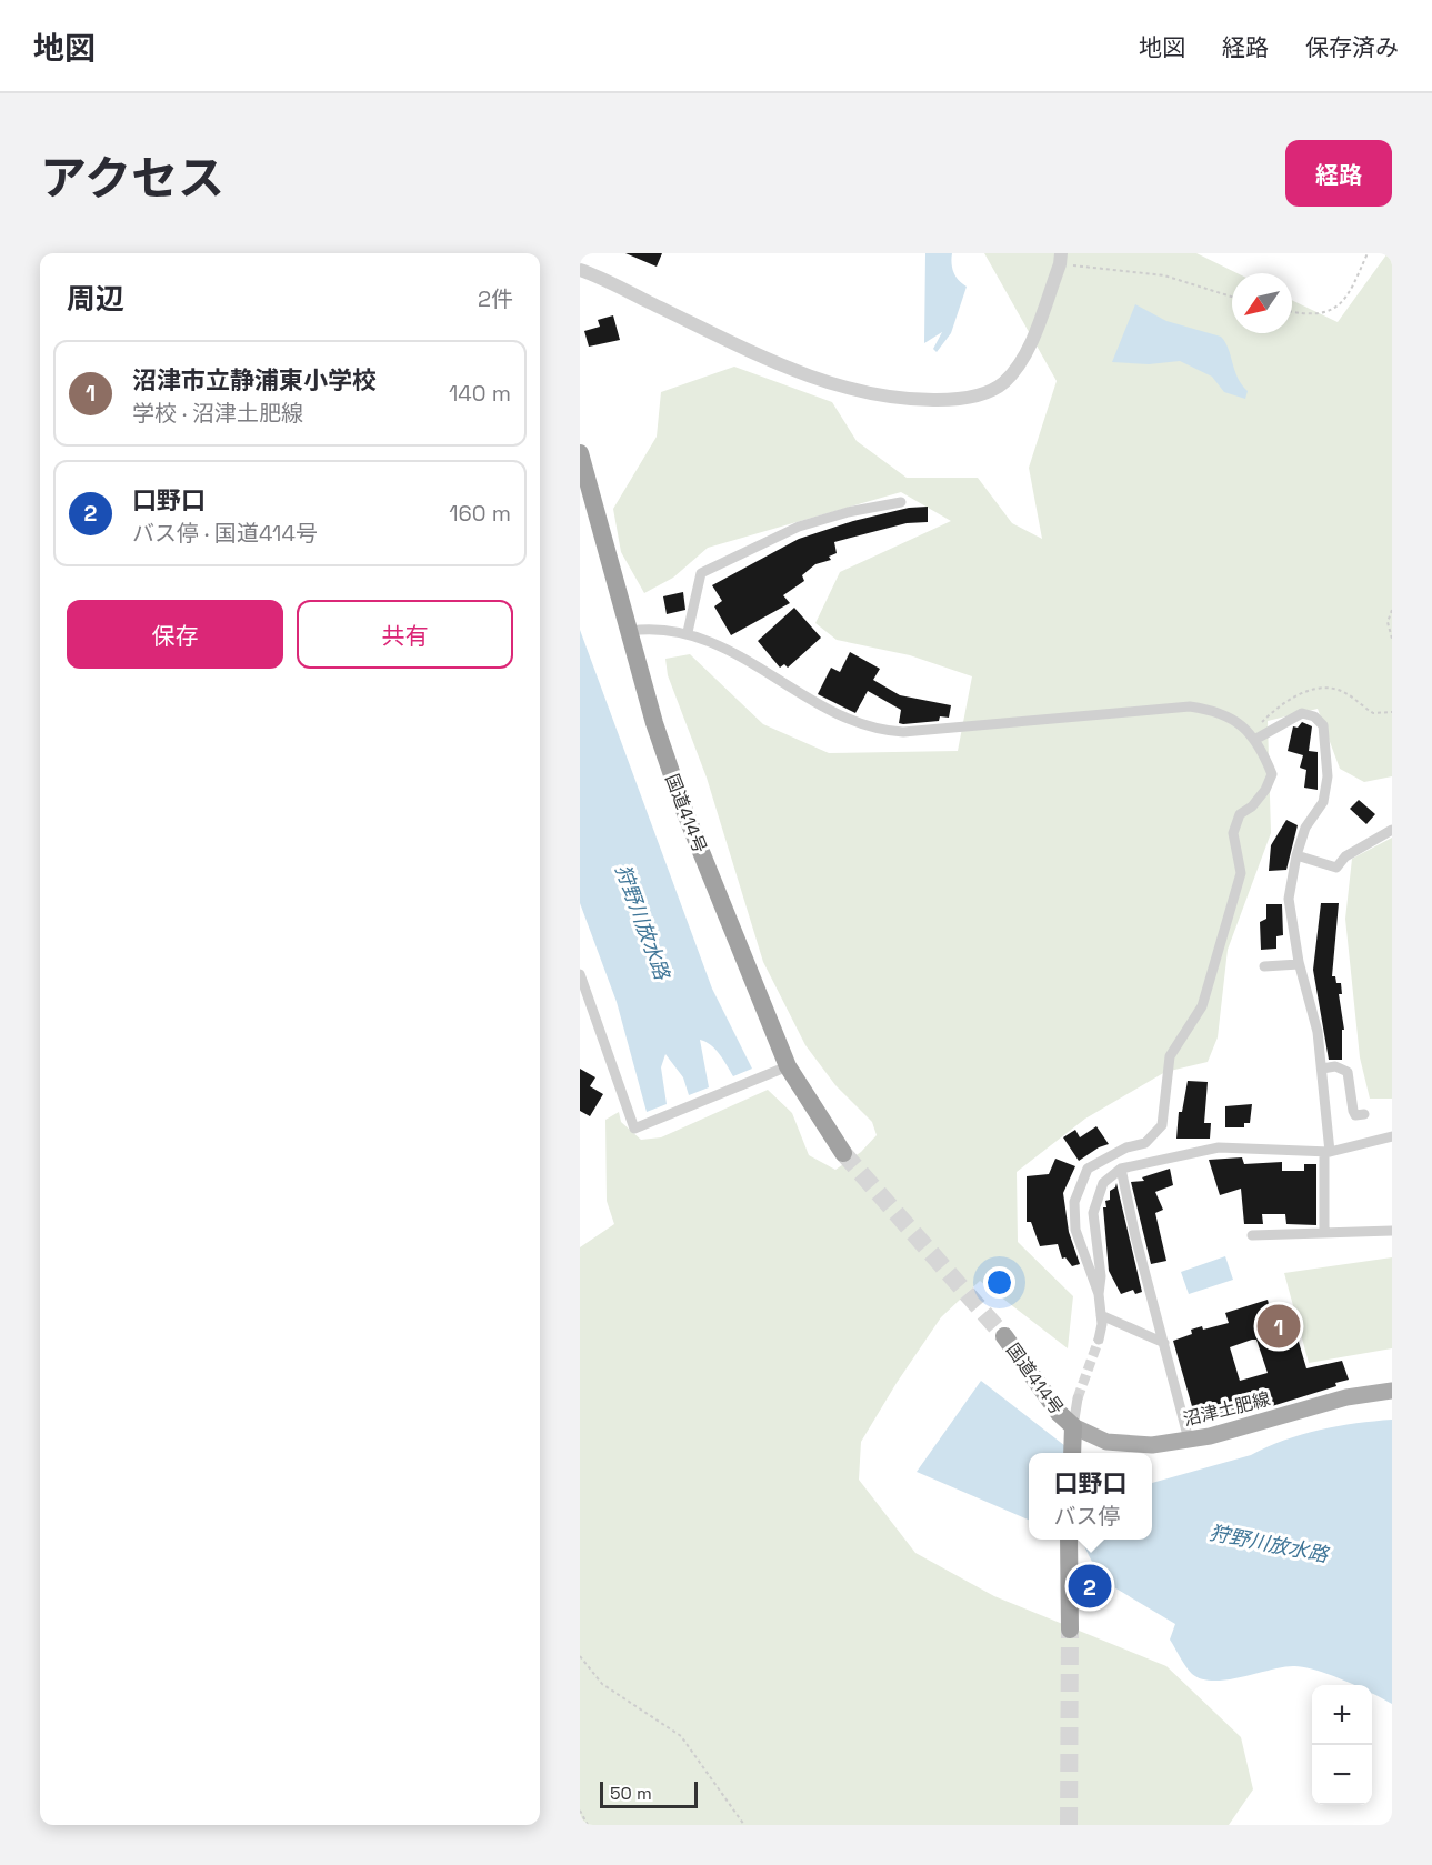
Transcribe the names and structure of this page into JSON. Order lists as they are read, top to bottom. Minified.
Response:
{"streets":{"highway":["国道414号"],"main road":["沼津土肥線"]},"crossings":[["国道414号","沼津土肥線"]],"water":["狩野川放水路"],"scale_bar":"50 m","north":"bottom left","page":{"header":"地図","nav":["地図","経路","保存済み"],"title":"アクセス","buttons":["経路",["保存","共有"]],"heading":["周辺","2件"],"list":[{"mark":"1","name":"沼津市立静浦東小学校","note":"学校 · 沼津土肥線","value":"140 m"},{"mark":"2","name":"口野口","note":"バス停 · 国道414号","value":"160 m"}],"pins":["1","2"],"popup":["口野口","バス停"],"map_buttons":["+","−"],"scale":"50 m"}}
